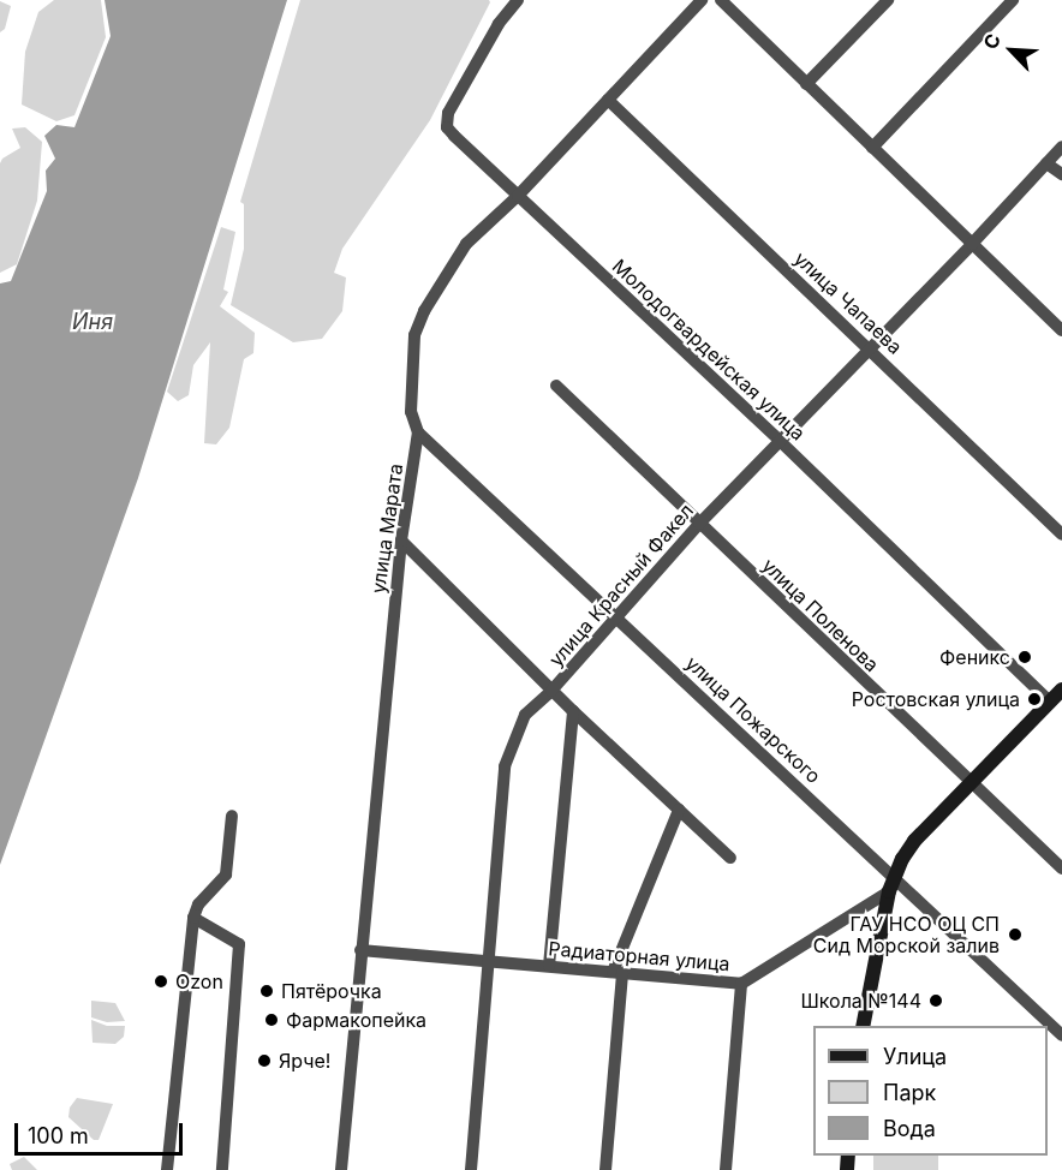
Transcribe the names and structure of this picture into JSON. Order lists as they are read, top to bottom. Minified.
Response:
{"streets":{"street":["улица Чапаева","Молодогвардейская улица","улица Марата","улица Красный Факел","улица Поленова","улица Пожарского","Радиаторная улица"]},"crossings":[["улица Чапаева","улица Марата"],["улица Чапаева","улица Красный Факел"],["Молодогвардейская улица","улица Марата"],["Молодогвардейская улица","улица Красный Факел"],["улица Марата","улица Пожарского"],["улица Марата","Радиаторная улица"],["улица Красный Факел","улица Поленова"],["улица Красный Факел","улица Пожарского"],["улица Красный Факел","Радиаторная улица"],["улица Пожарского","Радиаторная улица"]],"water":["Иня"],"places":["Феникс","Ростовская улица","ГАУ НСО ОЦ СП Сид Морской залив","Ozon","Пятёрочка","Школа №144","Фармакопейка","Ярче!"],"legend":["Улица","Парк","Вода"],"scale_bar":"100 m","north":"top left"}
